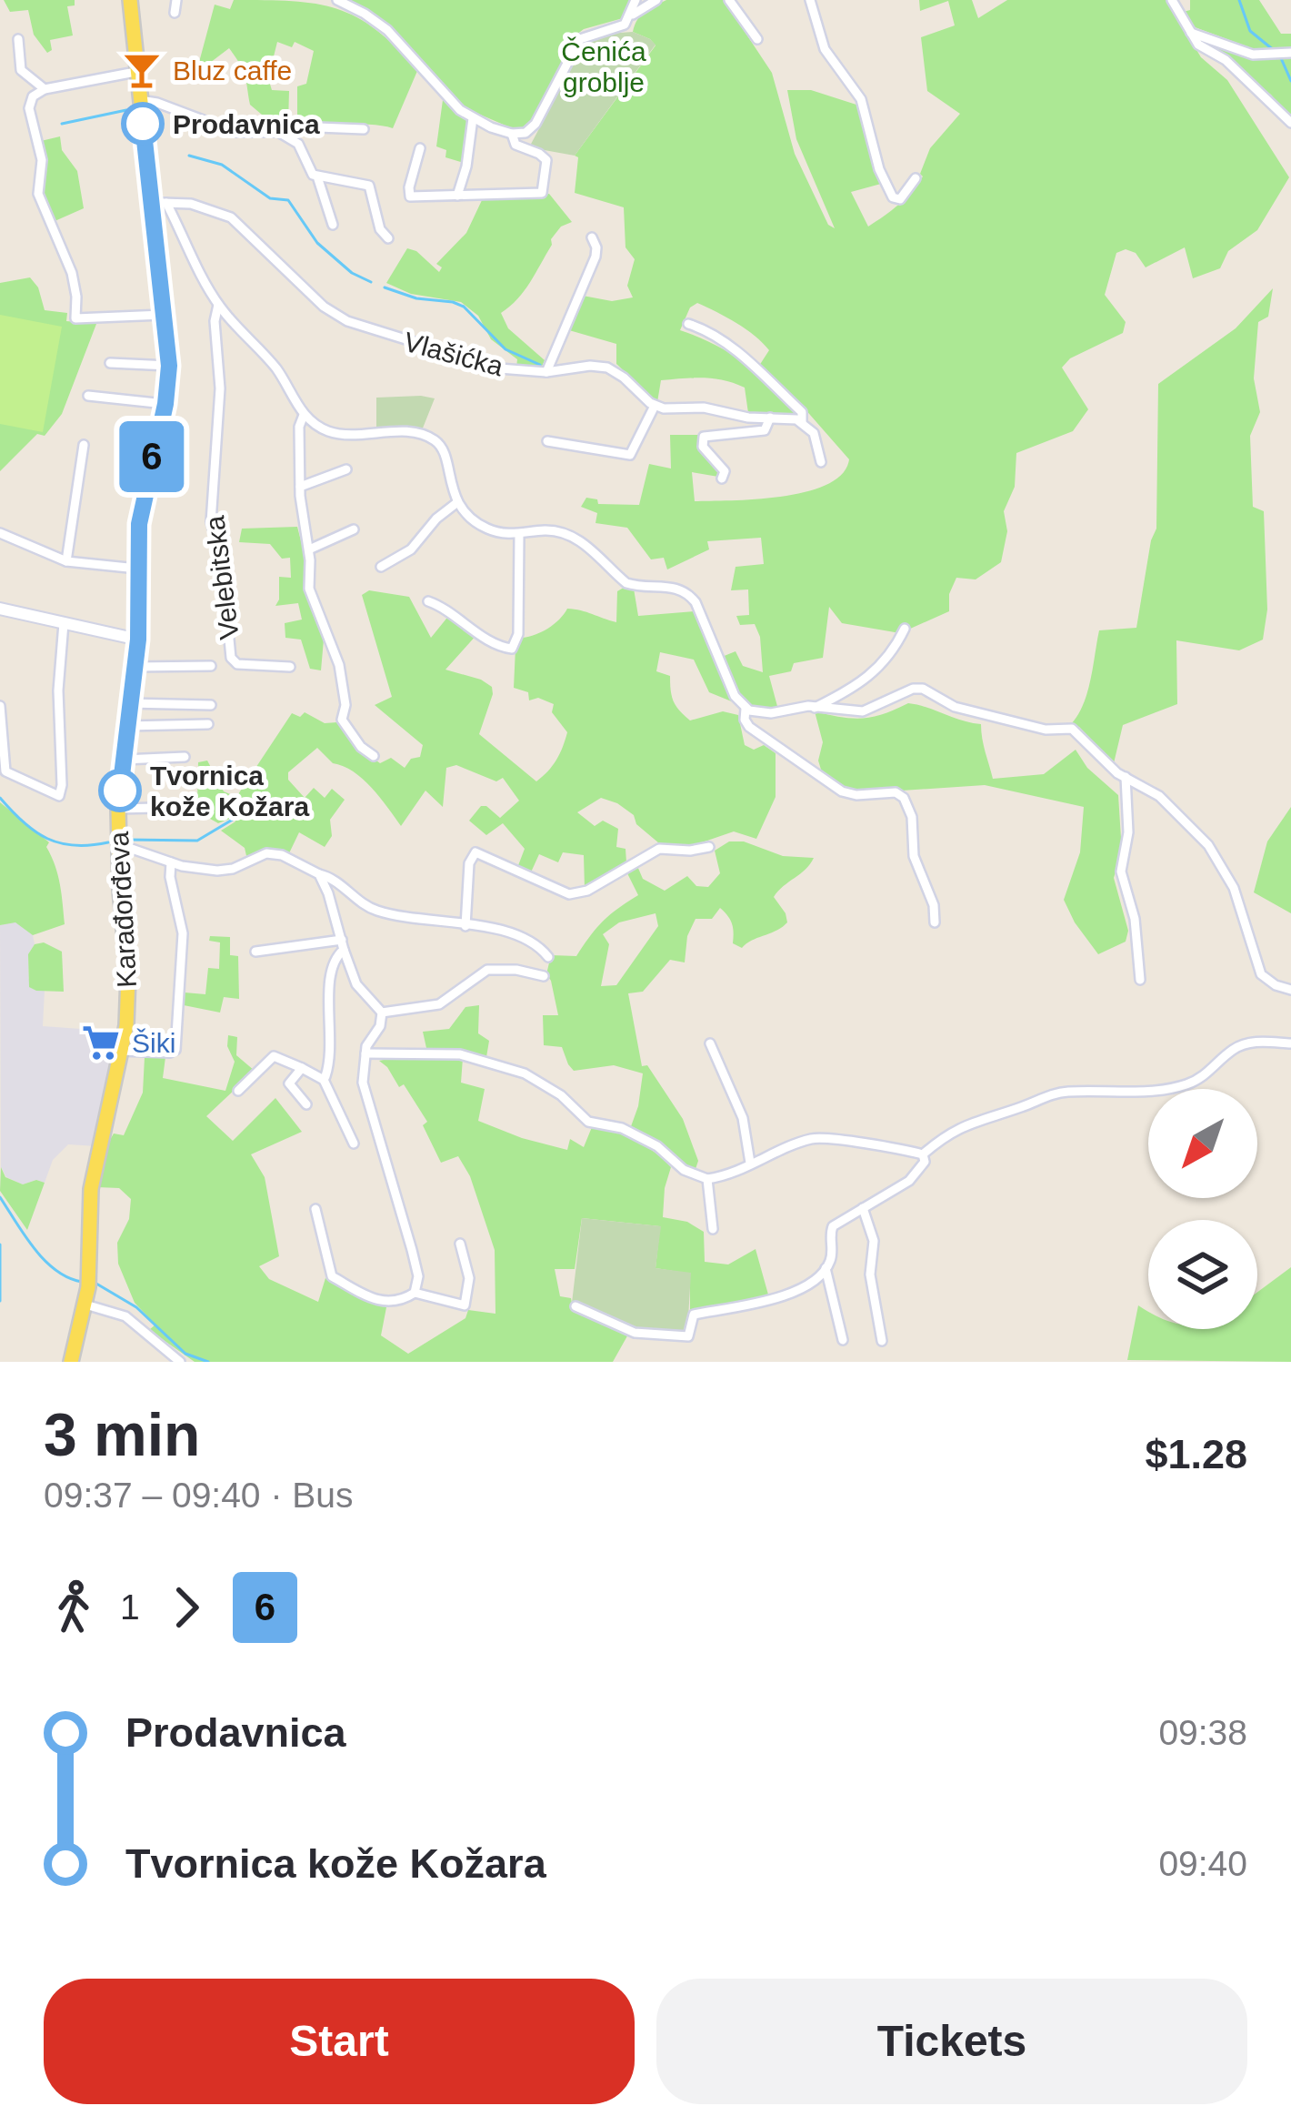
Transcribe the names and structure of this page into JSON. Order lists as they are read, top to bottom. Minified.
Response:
{"streets":{"main road":["Karađorđeva"],"street":["Vlašićka","Velebitska"]},"crossings":[["Vlašićka","Karađorđeva"]],"parks":["Čenića groblje"],"places":{"bar":["Bluz caffe"],"other":["Prodavnica","Tvornica kože Kožara"],"supermarket":["Šiki"]},"lines":["bus line 6"],"north":"bottom left","page":{"on_map":"6","heading":["3 min","09:37 – 09:40 · Bus","$1.28"],"legs":["1","6"],"list":[{"name":"Prodavnica","value":"09:38"},{"name":"Tvornica kože Kožara","value":"09:40"}],"buttons":["Start","Tickets"]}}
